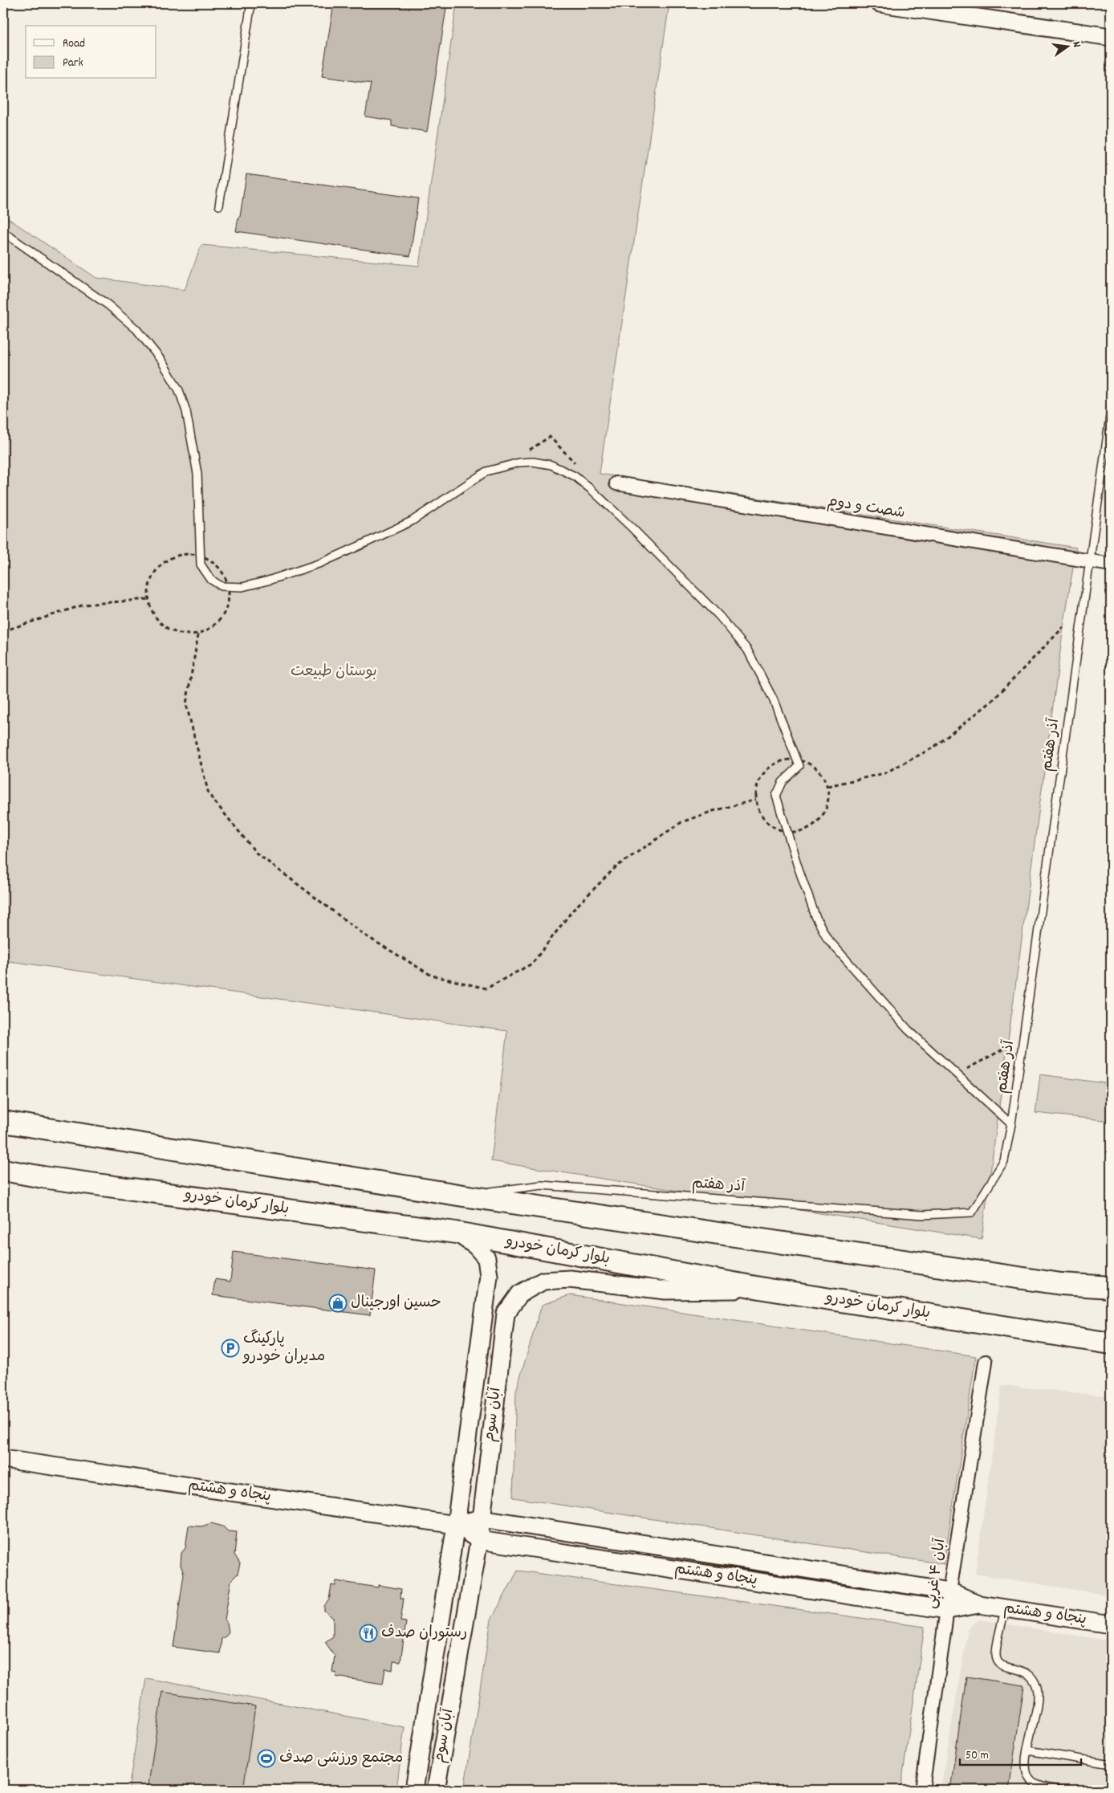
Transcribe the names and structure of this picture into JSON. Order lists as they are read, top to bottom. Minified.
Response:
{"streets":{"main road":["بلوار کرمان خودرو"],"street":["شصت و دوم","آبان سوم","پنجاه و هشتم","آبان ۴ غربی"],"lane":["آذر هفتم"]},"crossings":[["شصت و دوم","آذر هفتم"],["بلوار کرمان خودرو","آبان سوم"],["آبان سوم","پنجاه و هشتم"],["پنجاه و هشتم","آبان ۴ غربی"]],"parks":["بوستان طبیعت"],"places":{"shop":["حسین اورجینال"],"parking":["پارکینگ مدیران خودرو"],"restaurant":["رستوران صدف"],"sports":["مجتمع ورزشی صدف"]},"legend":["Road","Park"],"scale_bar":"50 m","north":"right"}
